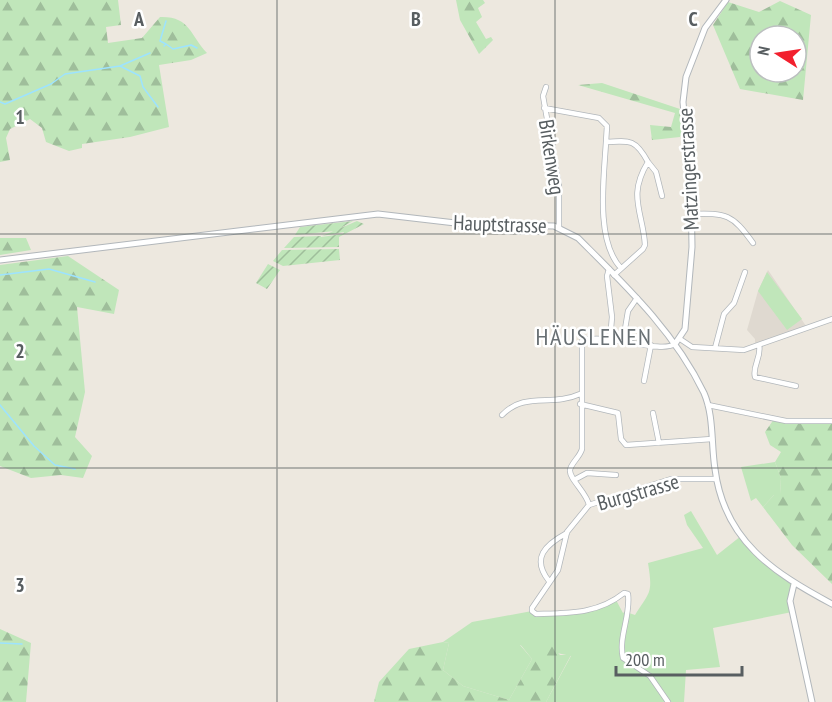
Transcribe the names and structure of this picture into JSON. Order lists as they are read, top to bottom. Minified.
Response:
{"streets":{"street":["Birkenweg","Matzingerstrasse","Hauptstrasse","Burgstrasse"]},"crossings":[["Birkenweg","Hauptstrasse"],["Hauptstrasse","Burgstrasse"]],"districts":["HÄUSLENEN"],"scale_bar":"200 m","north":"left","grid":{"columns":["A","B","C"],"rows":["1","2","3"]}}
